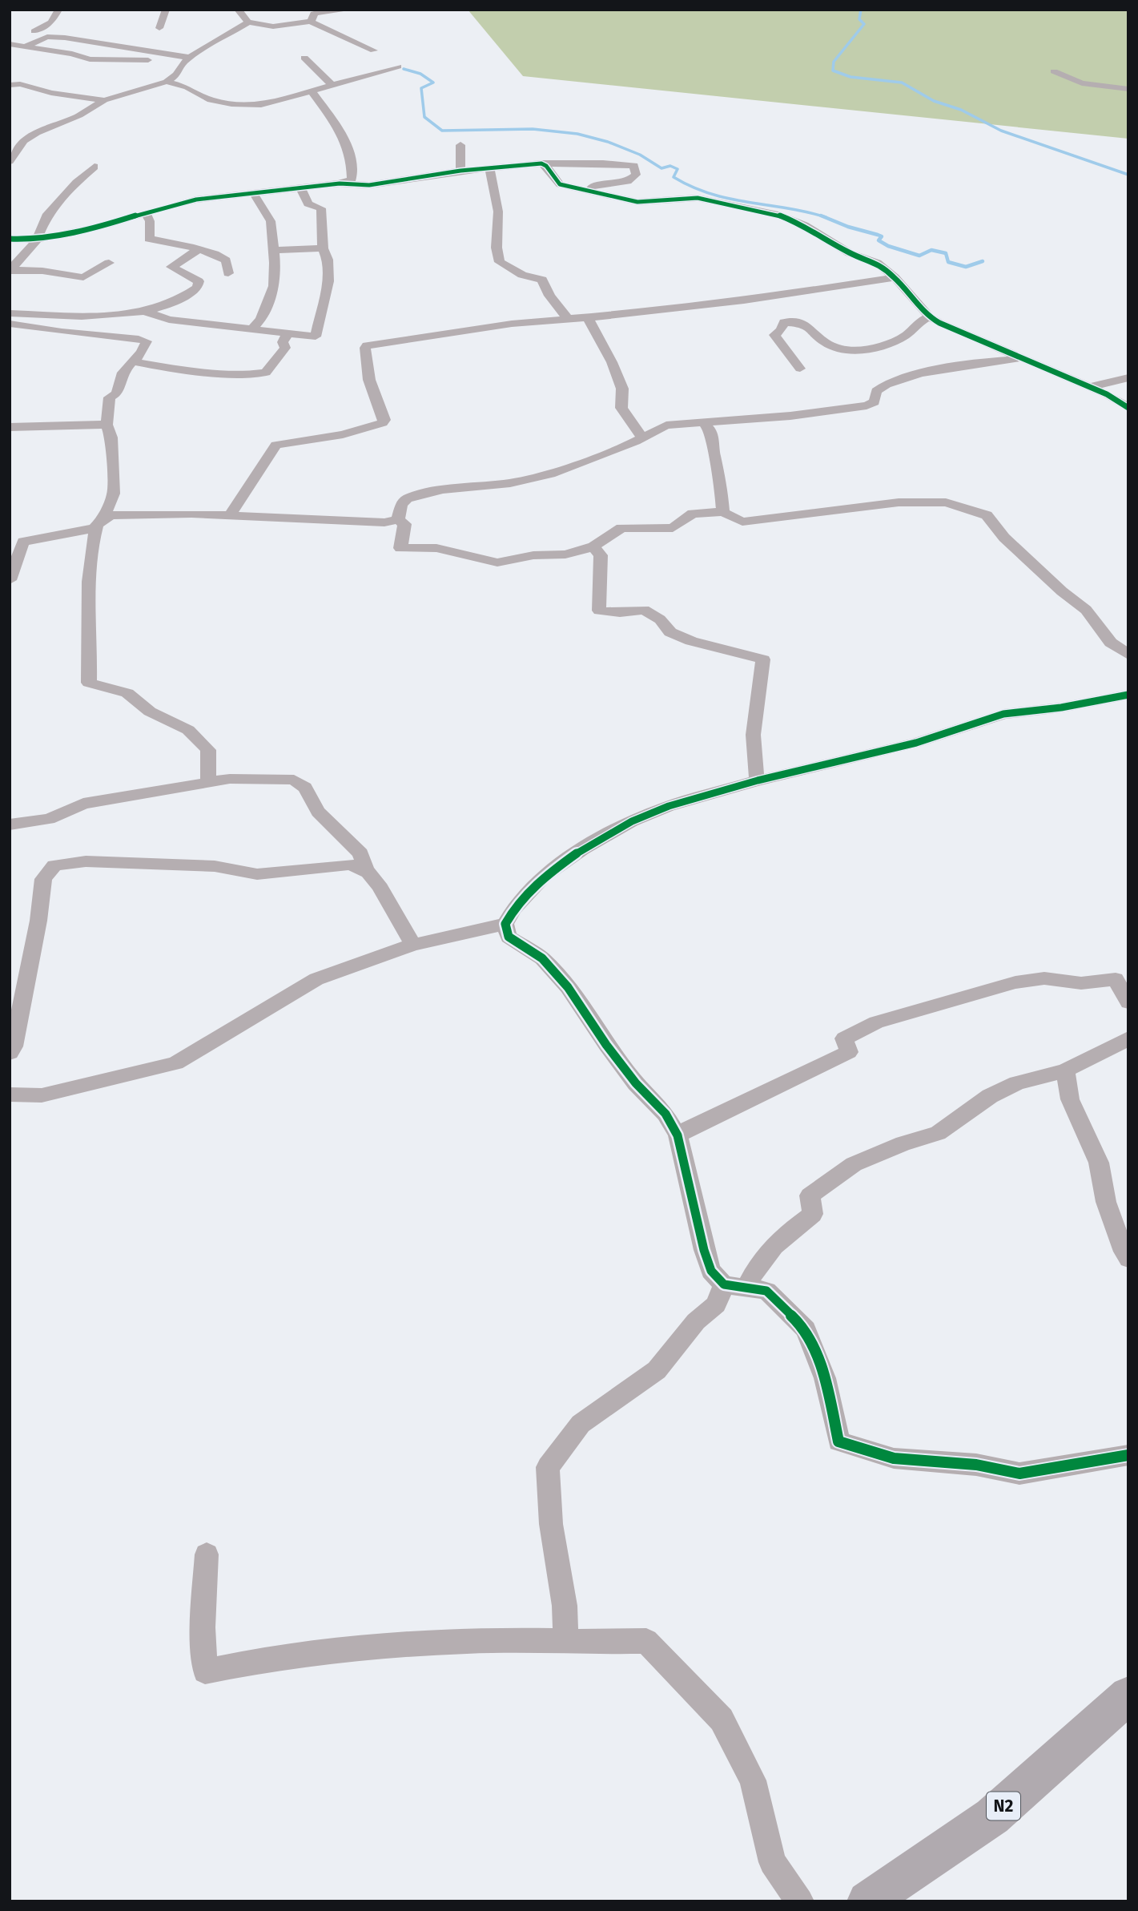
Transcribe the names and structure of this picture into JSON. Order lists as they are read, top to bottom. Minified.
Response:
{"streets":{"highway":["N2"]}}
